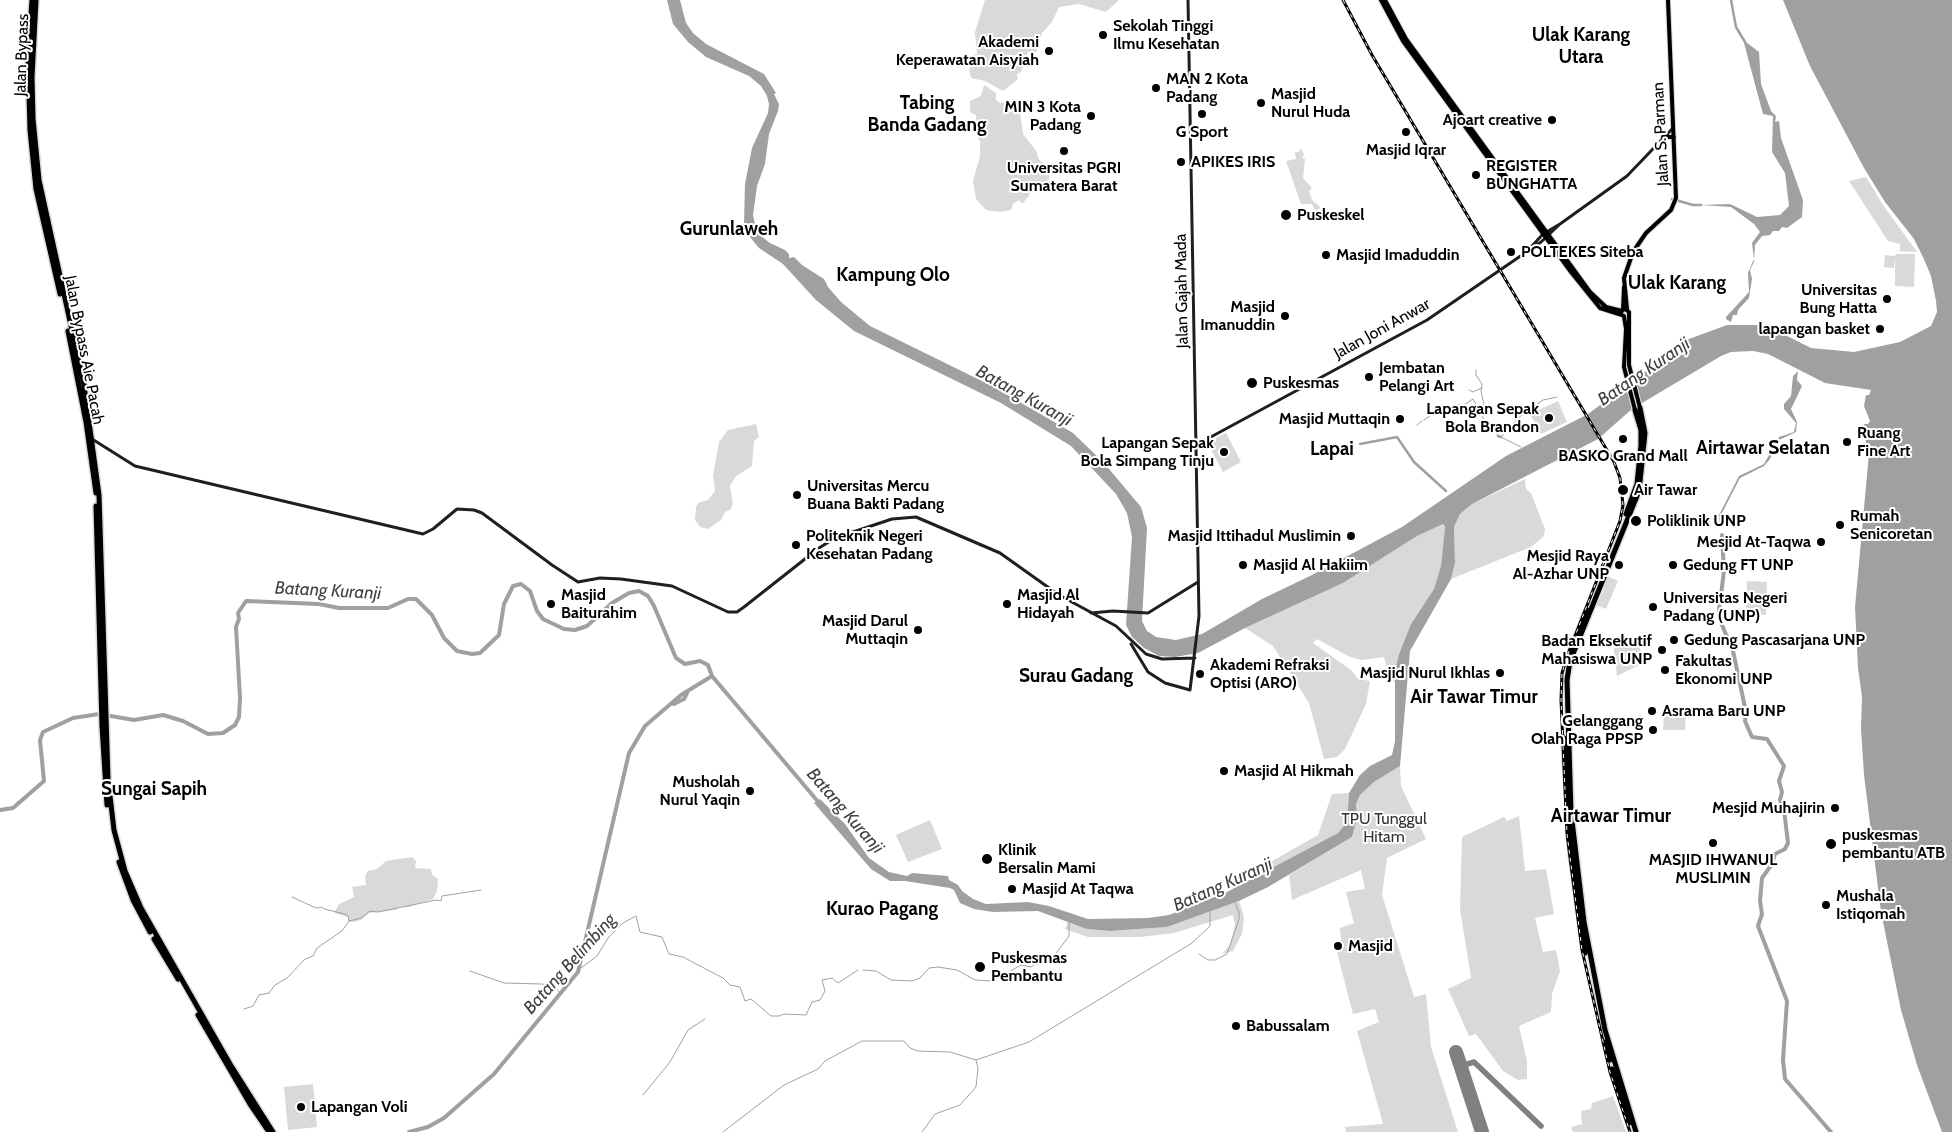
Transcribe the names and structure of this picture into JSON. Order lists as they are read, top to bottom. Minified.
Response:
{"streets":{"highway":["Jalan Bypass","Jalan Bypass Aie Pacah"],"main road":["Jalan S. Parman","Jalan Gajah Mada","Jalan Joni Anwar"]},"crossings":[["Jalan Bypass","Jalan Bypass Aie Pacah"],["Jalan S. Parman","Jalan Joni Anwar"],["Jalan Gajah Mada","Jalan Joni Anwar"]],"districts":["Ulak Karang Utara","Tabing Banda Gadang","Gurunlaweh","Kampung Olo","Ulak Karang","Airtawar Selatan","Lapai","Surau Gadang","Air Tawar Timur","Sungai Sapih","Airtawar Timur","Kurao Pagang"],"water":["Batang Kuranji","Batang Belimbing"],"parks":["TPU Tunggul Hitam"],"places":["Sekolah Tinggi Ilmu Kesehatan","Akademi Keperawatan Aisyiah","MAN 2 Kota Padang","Masjid Nurul Huda","G Sport","MIN 3 Kota Padang","Ajoart creative","Masjid Iqrar","Universitas PGRI Sumatera Barat","APIKES IRIS","REGISTER BUNGHATTA","Puskeskel","POLTEKES Siteba","Masjid Imaduddin","Universitas Bung Hatta","Masjid Imanuddin","lapangan basket","Jembatan Pelangi Art","Puskesmas","Lapangan Sepak Bola Brandon","Masjid Muttaqin","BASKO Grand Mall","Ruang Fine Art","Lapangan Sepak Bola Simpang Tinju","Air Tawar","Universitas Mercu Buana Bakti Padang","Poliklinik UNP","Rumah Senicoretan","Masjid Ittihadul Muslimin","Mesjid At-Taqwa","Politeknik Negeri Kesehatan Padang","Masjid Al Hakiim","Mesjid Raya Al-Azhar UNP","Gedung FT UNP","Masjid Baiturahim","Masjid Al Hidayah","Universitas Negeri Padang (UNP)","Masjid Darul Muttaqin","Gedung Pascasarjana UNP","Badan Eksekutif Mahasiswa UNP","Fakultas Ekonomi UNP","Masjid Nurul Ikhlas","Akademi Refraksi Optisi (ARO)","Asrama Baru UNP","Gelanggang Olah Raga PPSP","Masjid Al Hikmah","Musholah Nurul Yaqin","Mesjid Muhajirin","MASJID IHWANUL MUSLIMIN","puskesmas pembantu ATB","Klinik Bersalin Mami","Masjid At Taqwa","Mushala Istiqomah","Masjid","Puskesmas Pembantu","Babussalam","Lapangan Voli"]}
